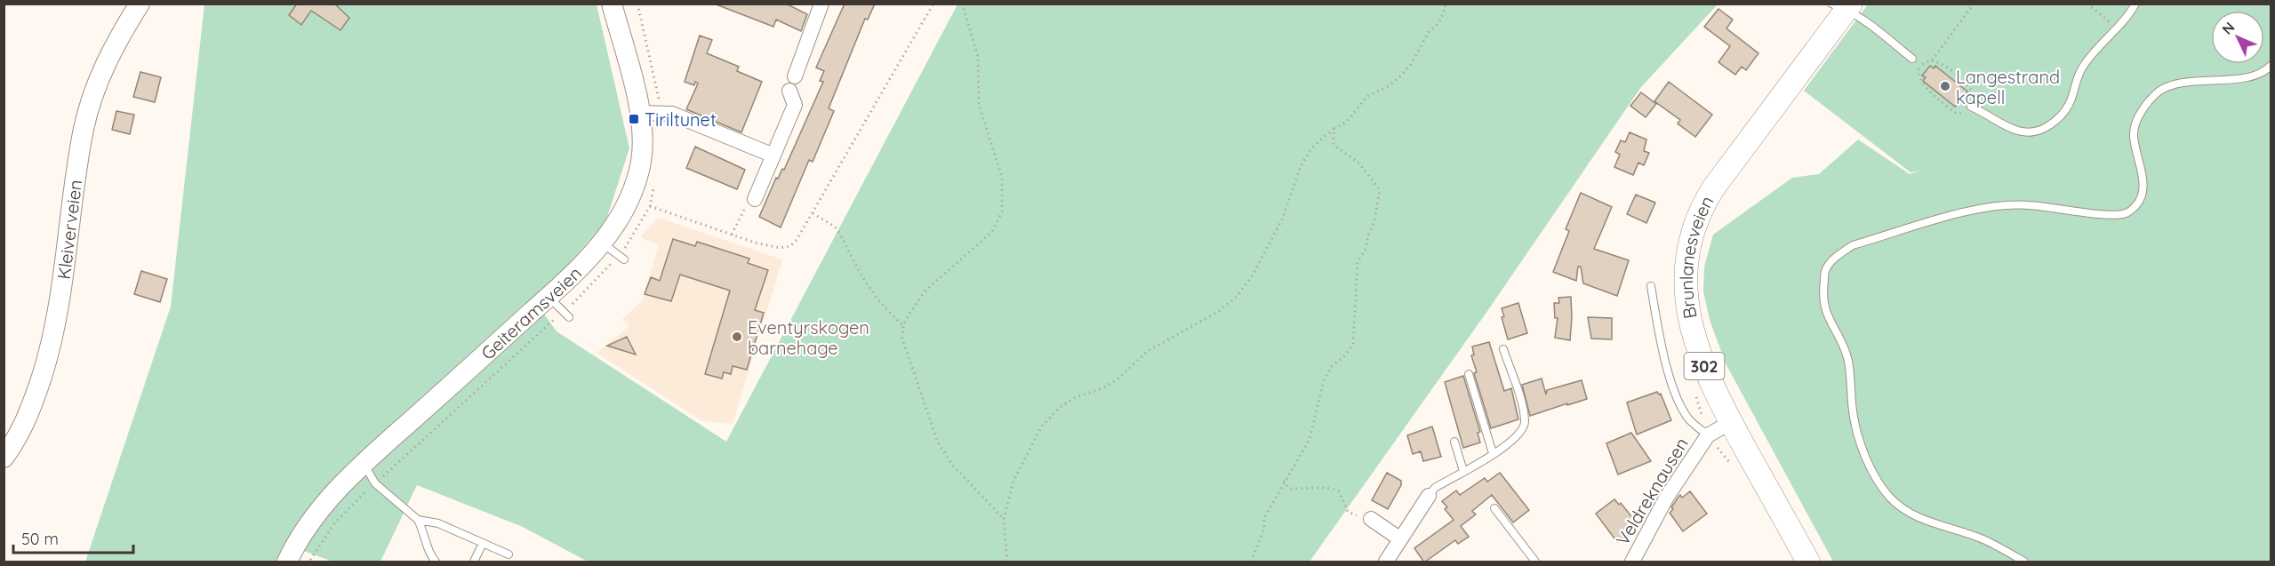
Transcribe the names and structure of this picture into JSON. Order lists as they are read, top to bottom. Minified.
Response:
{"streets":{"main road":["Brunlanesveien","302"],"street":["Kleiverveien","Geiteramsveien","Veldreknausen"]},"crossings":[["Brunlanesveien","Veldreknausen"]],"places":{"other":["Langestrand kapell","Eventyrskogen barnehage"],"transit":["Tiriltunet"]},"scale_bar":"50 m","north":"top left"}
